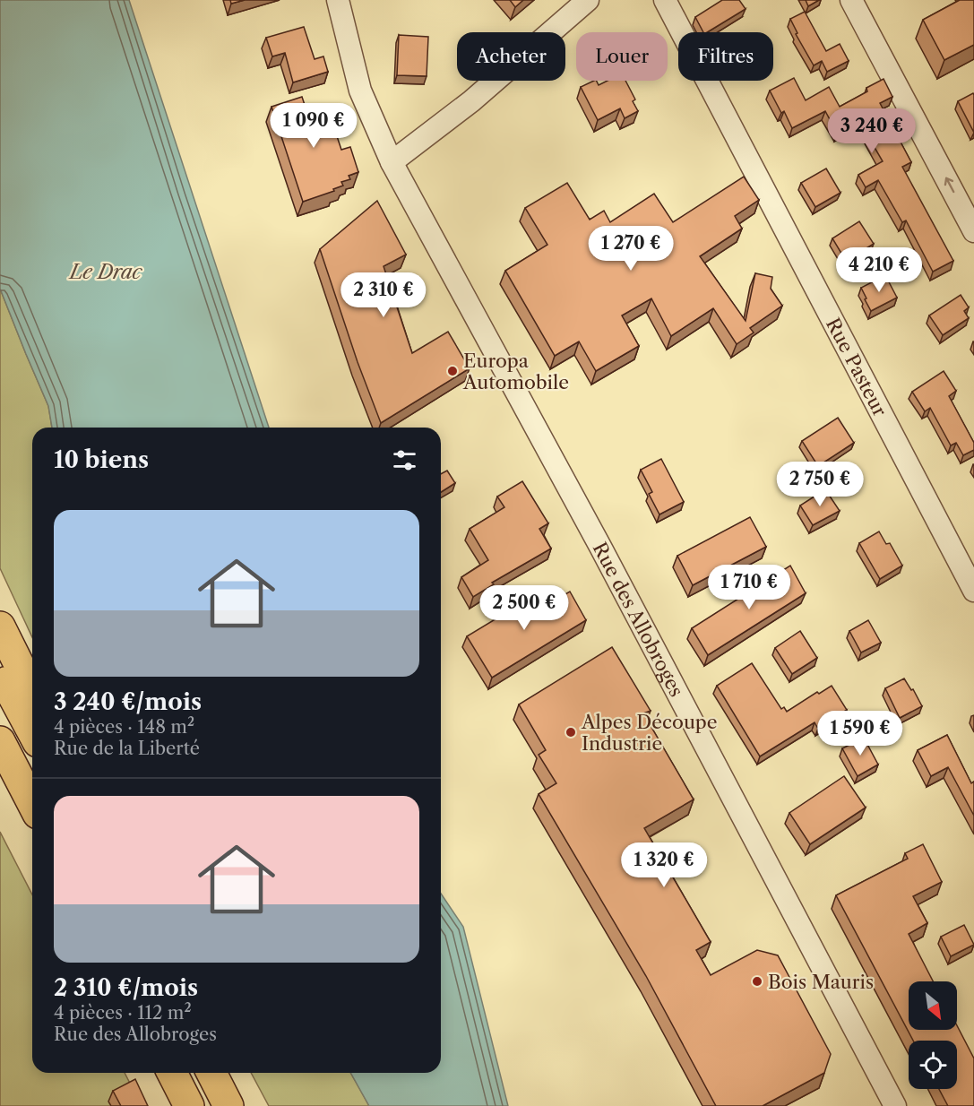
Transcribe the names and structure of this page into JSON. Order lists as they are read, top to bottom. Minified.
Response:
{"streets":{"street":["Rue Pasteur","Rue des Allobroges"]},"water":["Le Drac"],"places":["Europa Automobile","Alpes Découpe Industrie","Bois Mauris"],"north":"bottom right","page":{"chip":["Acheter","Louer","Filtres"],"price":["1 090 €","3 240 €","1 270 €","4 210 €","2 310 €","2 750 €","1 710 €","2 500 €","1 590 €","1 320 €"],"heading":"10 biens","list":[{"name":"3 240 €/mois","note":"4 pièces · 148 m² · Rue de la Liberté"},{"name":"2 310 €/mois","note":"4 pièces · 112 m² · Rue des Allobroges"}]}}
